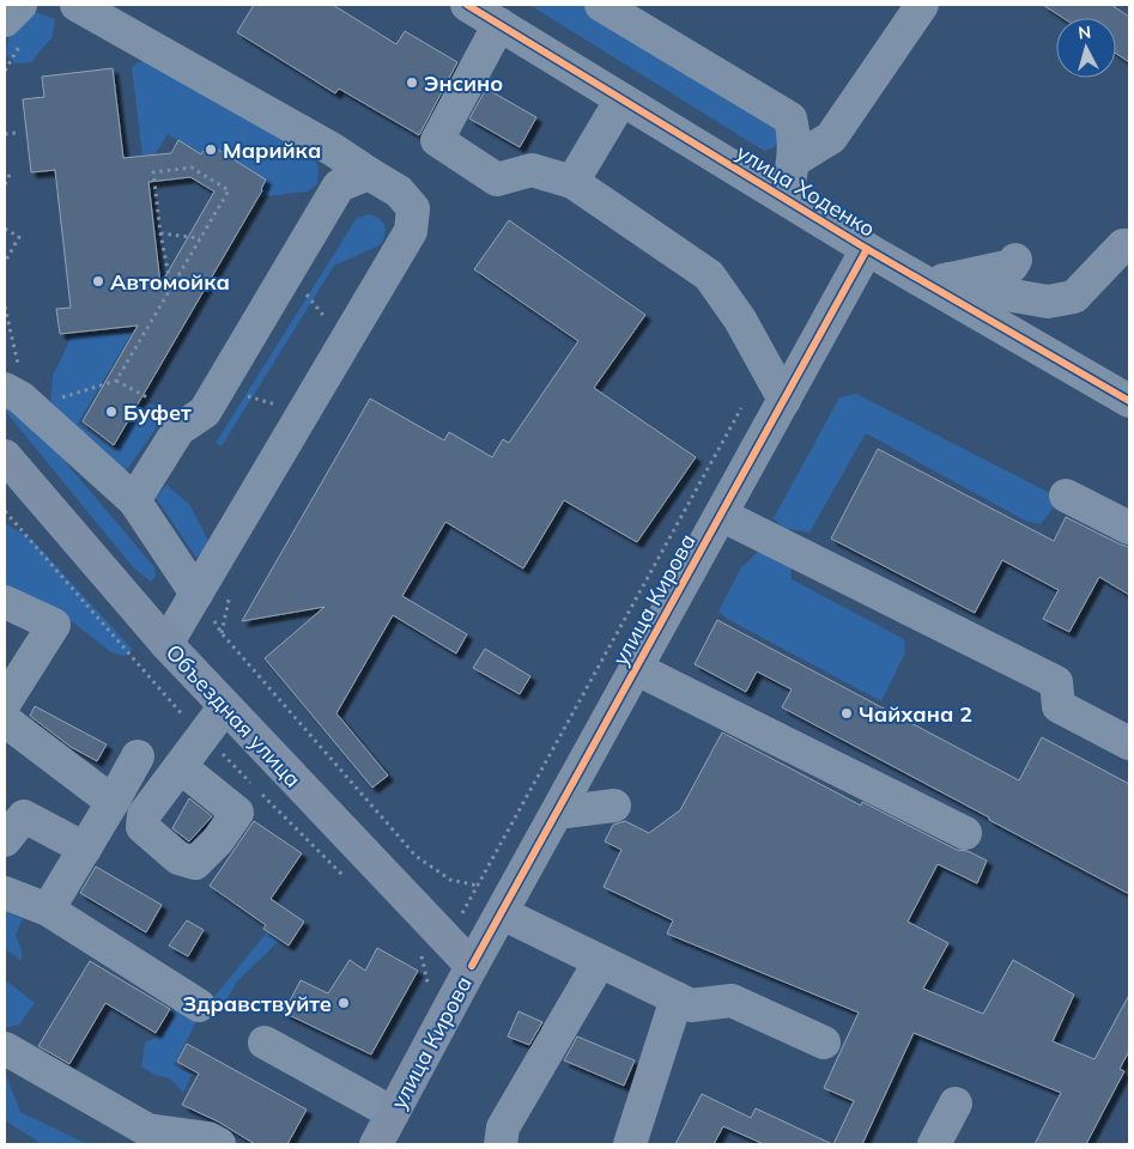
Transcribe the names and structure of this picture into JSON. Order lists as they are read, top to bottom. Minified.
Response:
{"streets":{"main road":["улица Кирова","Объездная улица"],"street":["улица Ходенко"]},"crossings":[["улица Ходенко","улица Кирова"],["улица Кирова","Объездная улица"]],"places":["Энсино","Марийка","Автомойка","Буфет","Чайхана 2","Здравствуйте"],"north":"top"}
